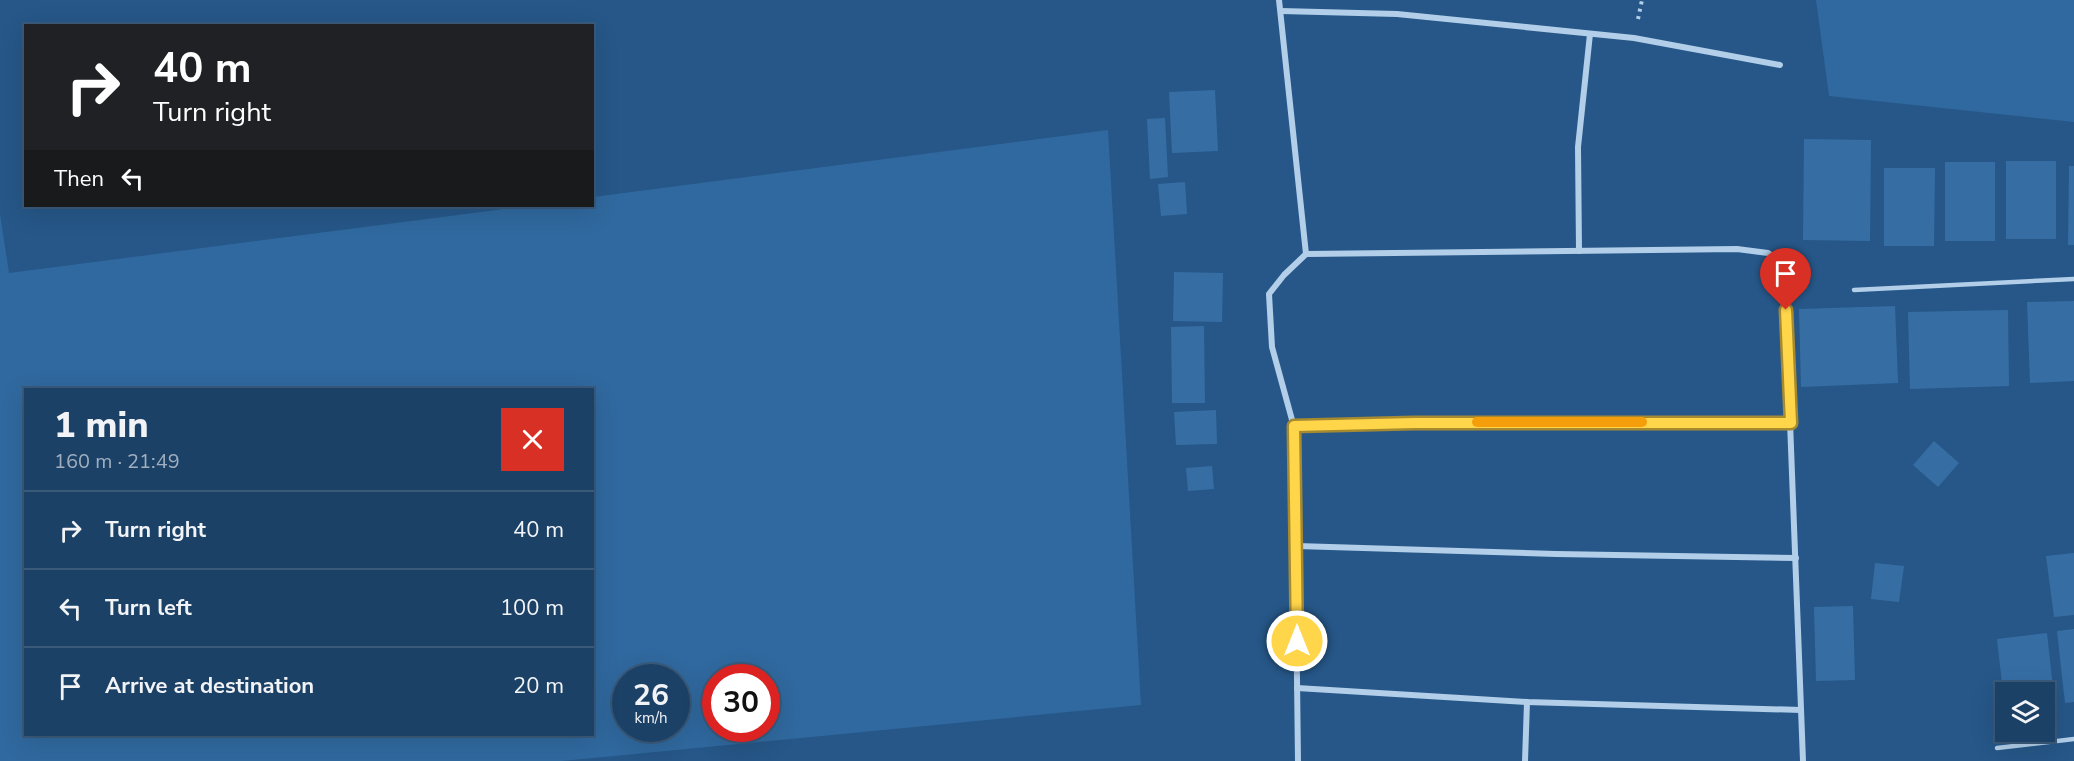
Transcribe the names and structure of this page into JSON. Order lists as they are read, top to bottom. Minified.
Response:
{"page":{"turn":["40 m","Turn right"],"then":"Then","heading":["1 min","160 m · 21:49"],"list":[{"name":"Turn right","value":"40 m"},{"name":"Turn left","value":"100 m"},{"name":"Arrive at destination","value":"20 m"}],"speed":"26 km/h","limit":"30"}}
